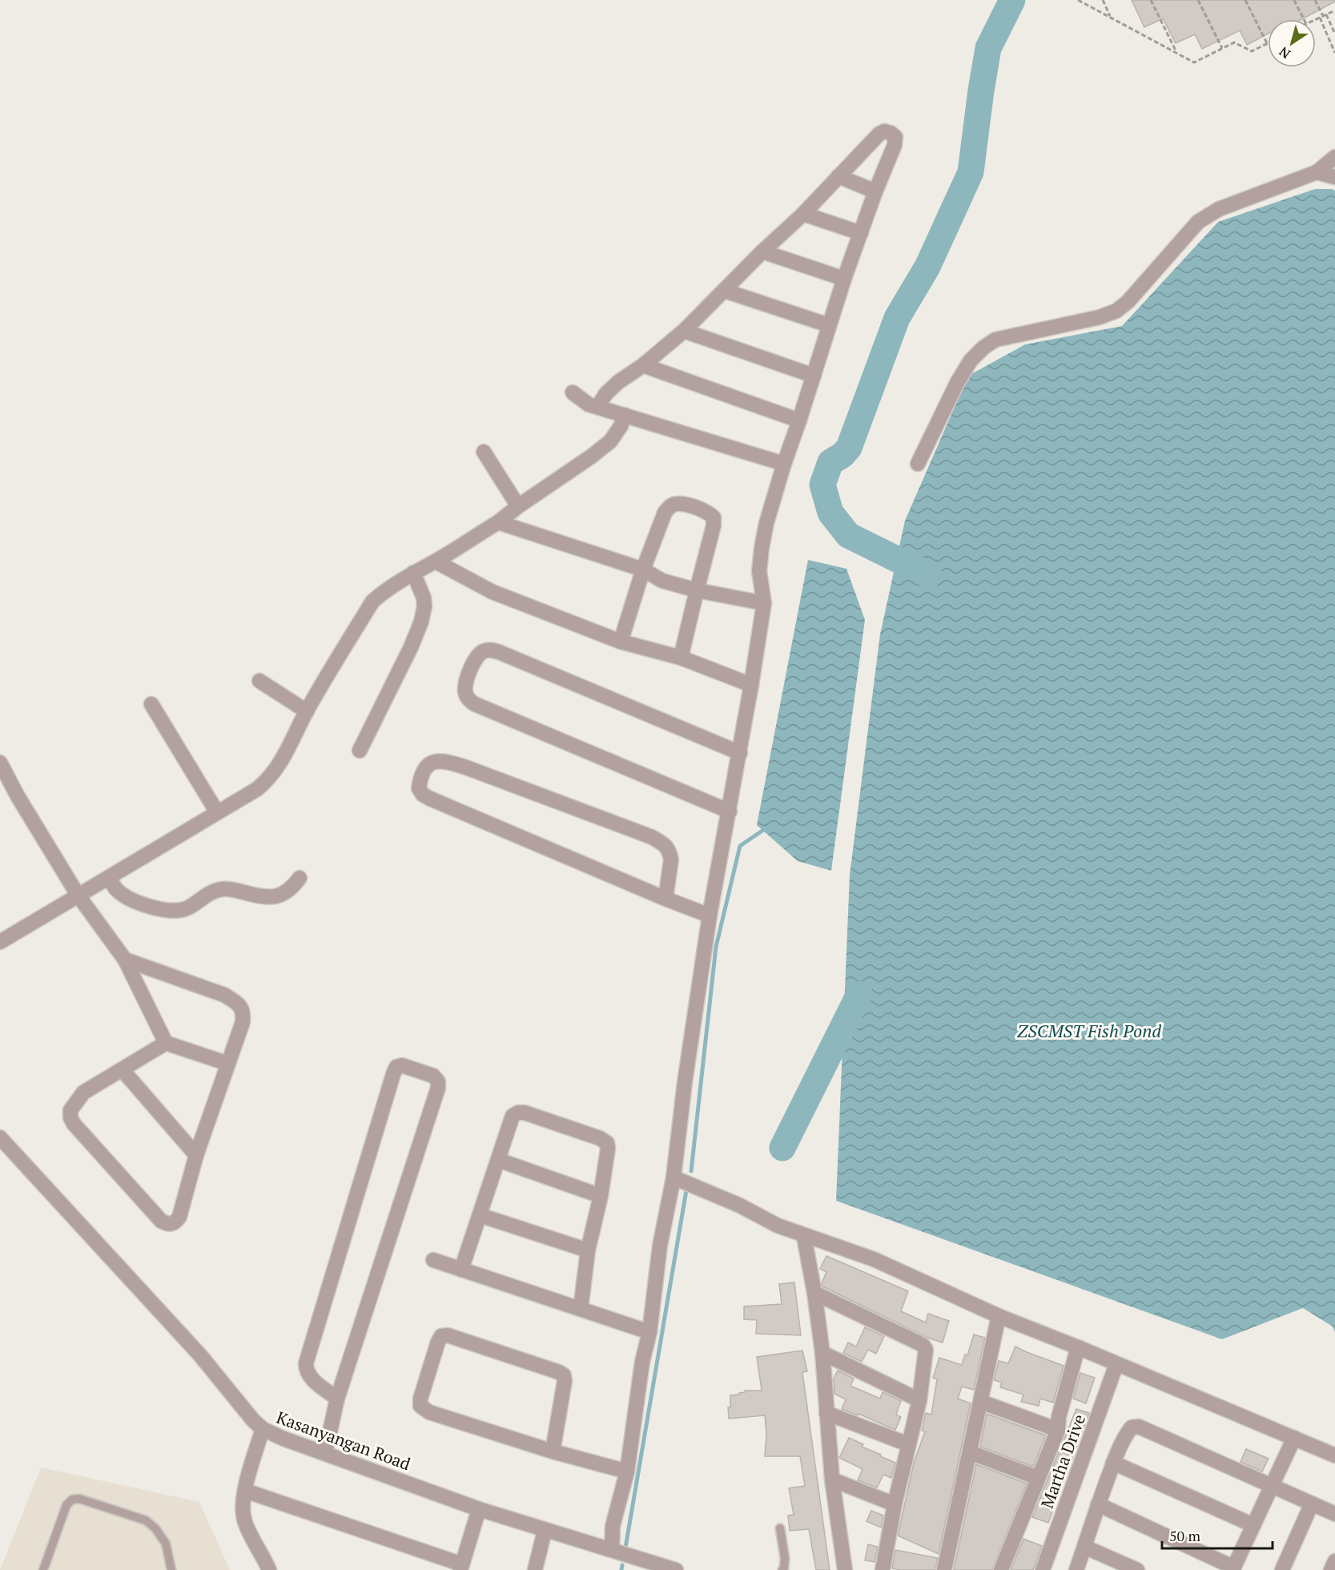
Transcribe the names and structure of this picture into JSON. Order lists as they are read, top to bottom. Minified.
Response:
{"streets":{"street":["Kasanyangan Road","Martha Drive"]},"water":["ZSCMST Fish Pond"],"scale_bar":"50 m","north":"bottom left"}
